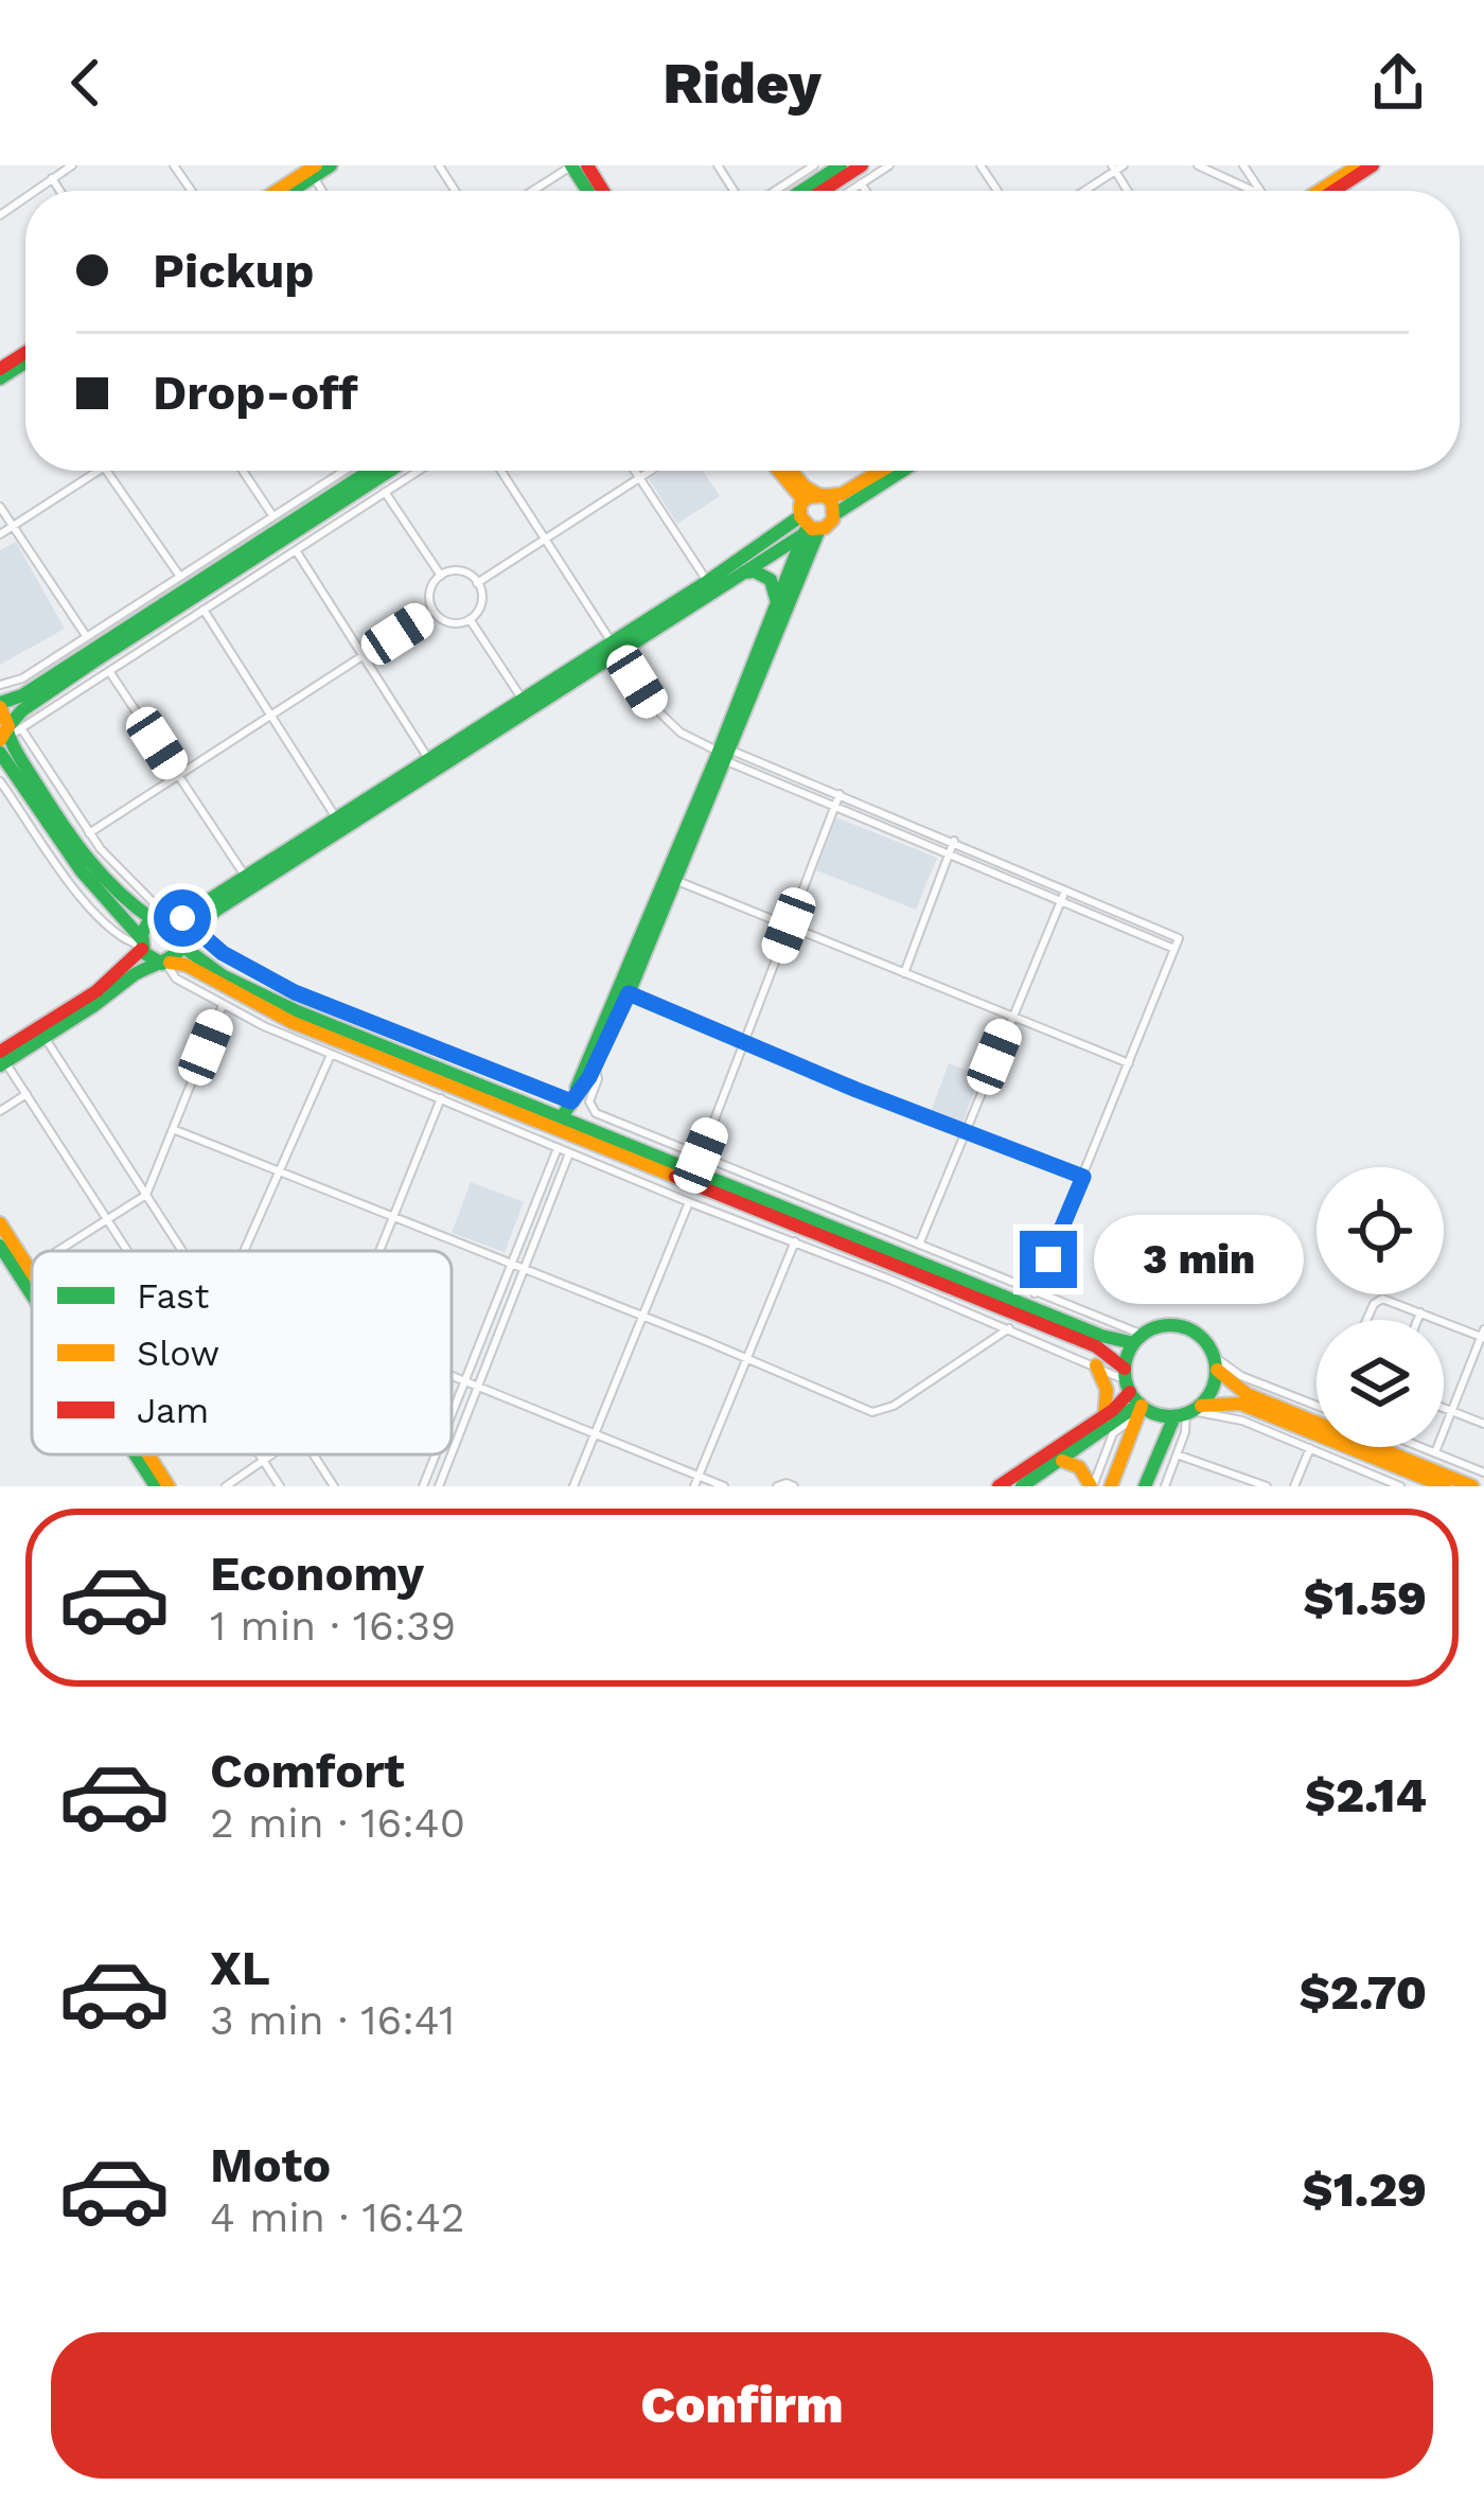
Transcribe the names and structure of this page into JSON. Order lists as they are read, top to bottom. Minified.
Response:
{"legend":["Fast","Slow","Jam"],"page":{"header":"Ridey","banner":["Pickup","Drop-off"],"bubble":"3 min","list":[{"name":"Economy","note":"1 min · 16:39","value":"$1.59"},{"name":"Comfort","note":"2 min · 16:40","value":"$2.14"},{"name":"XL","note":"3 min · 16:41","value":"$2.70"},{"name":"Moto","note":"4 min · 16:42","value":"$1.29"}],"buttons":"Confirm"}}
